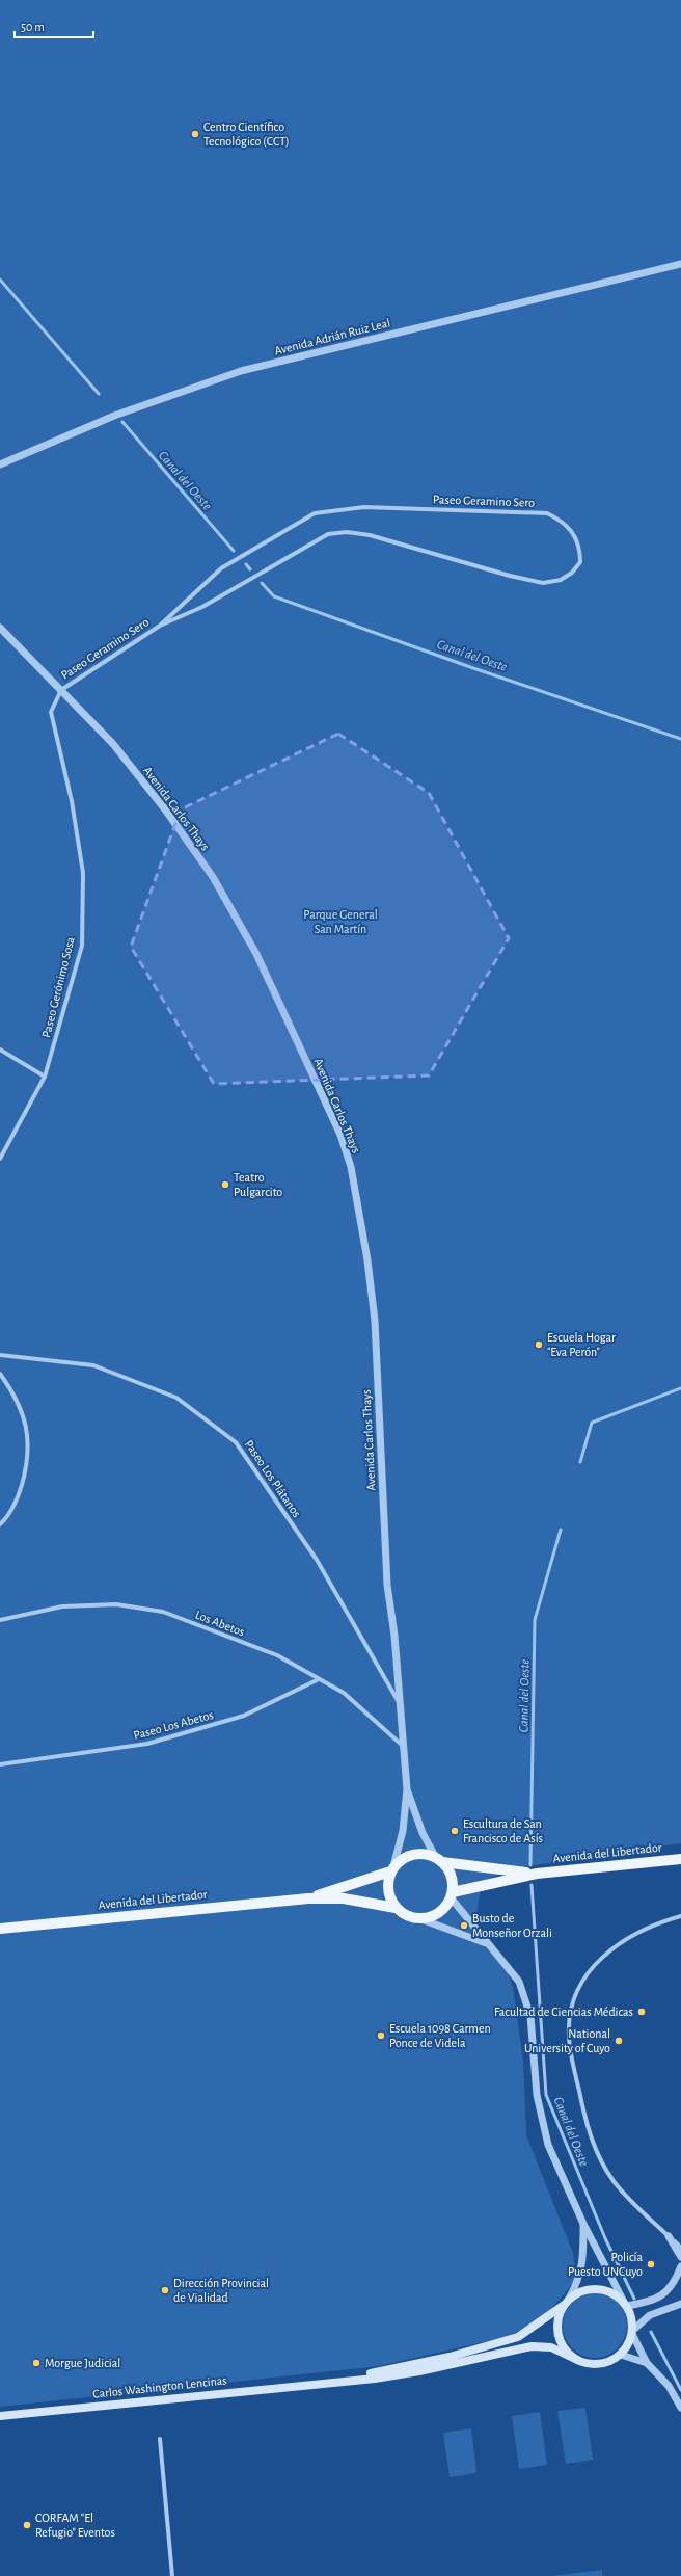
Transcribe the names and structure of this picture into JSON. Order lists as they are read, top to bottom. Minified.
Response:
{"streets":{"main road":["Avenida del Libertador","Carlos Washington Lencinas"],"street":["Avenida Adrián Ruiz Leal","Paseo Geramino Sero","Avenida Carlos Thays","Paseo Gerónimo Sosa","Paseo Los Plátanos","Los Abetos","Paseo Los Abetos"]},"crossings":[["Paseo Geramino Sero","Avenida Carlos Thays"],["Paseo Geramino Sero","Paseo Gerónimo Sosa"],["Avenida Carlos Thays","Paseo Gerónimo Sosa"],["Avenida Carlos Thays","Paseo Los Plátanos"],["Avenida Carlos Thays","Los Abetos"],["Avenida Carlos Thays","Avenida del Libertador"],["Los Abetos","Paseo Los Abetos"]],"water":["Canal del Oeste"],"parks":["Parque General San Martín"],"places":["Centro Científico Tecnológico (CCT)","Teatro Pulgarcito","Escuela Hogar \"Eva Perón\"","Escultura de San Francisco de Asís","Busto de Monseñor Orzali","Facultad de Ciencias Médicas","Escuela 1098 Carmen Ponce de Videla","National University of Cuyo","Policía Puesto UNCuyo","Dirección Provincial de Vialidad","Morgue Judicial","CORFAM \"El Refugio\" Eventos"],"scale_bar":"50 m"}
